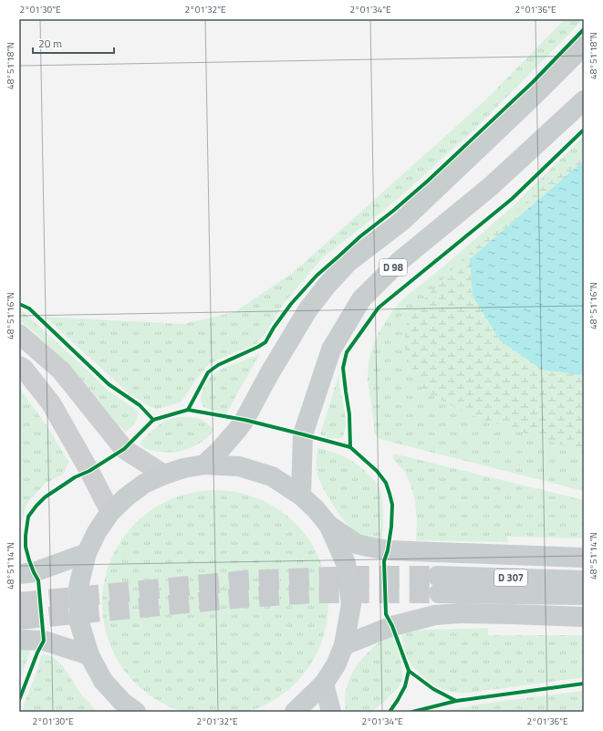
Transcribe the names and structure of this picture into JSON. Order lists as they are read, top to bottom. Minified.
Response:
{"streets":{"main road":["D 98","D 307"]},"scale_bar":"20 m","coordinates":["2°01'30\"E","2°01'32\"E","2°01'34\"E","2°01'36\"E","48°51'18\"N","48°51'16\"N","48°51'14\"N"]}
